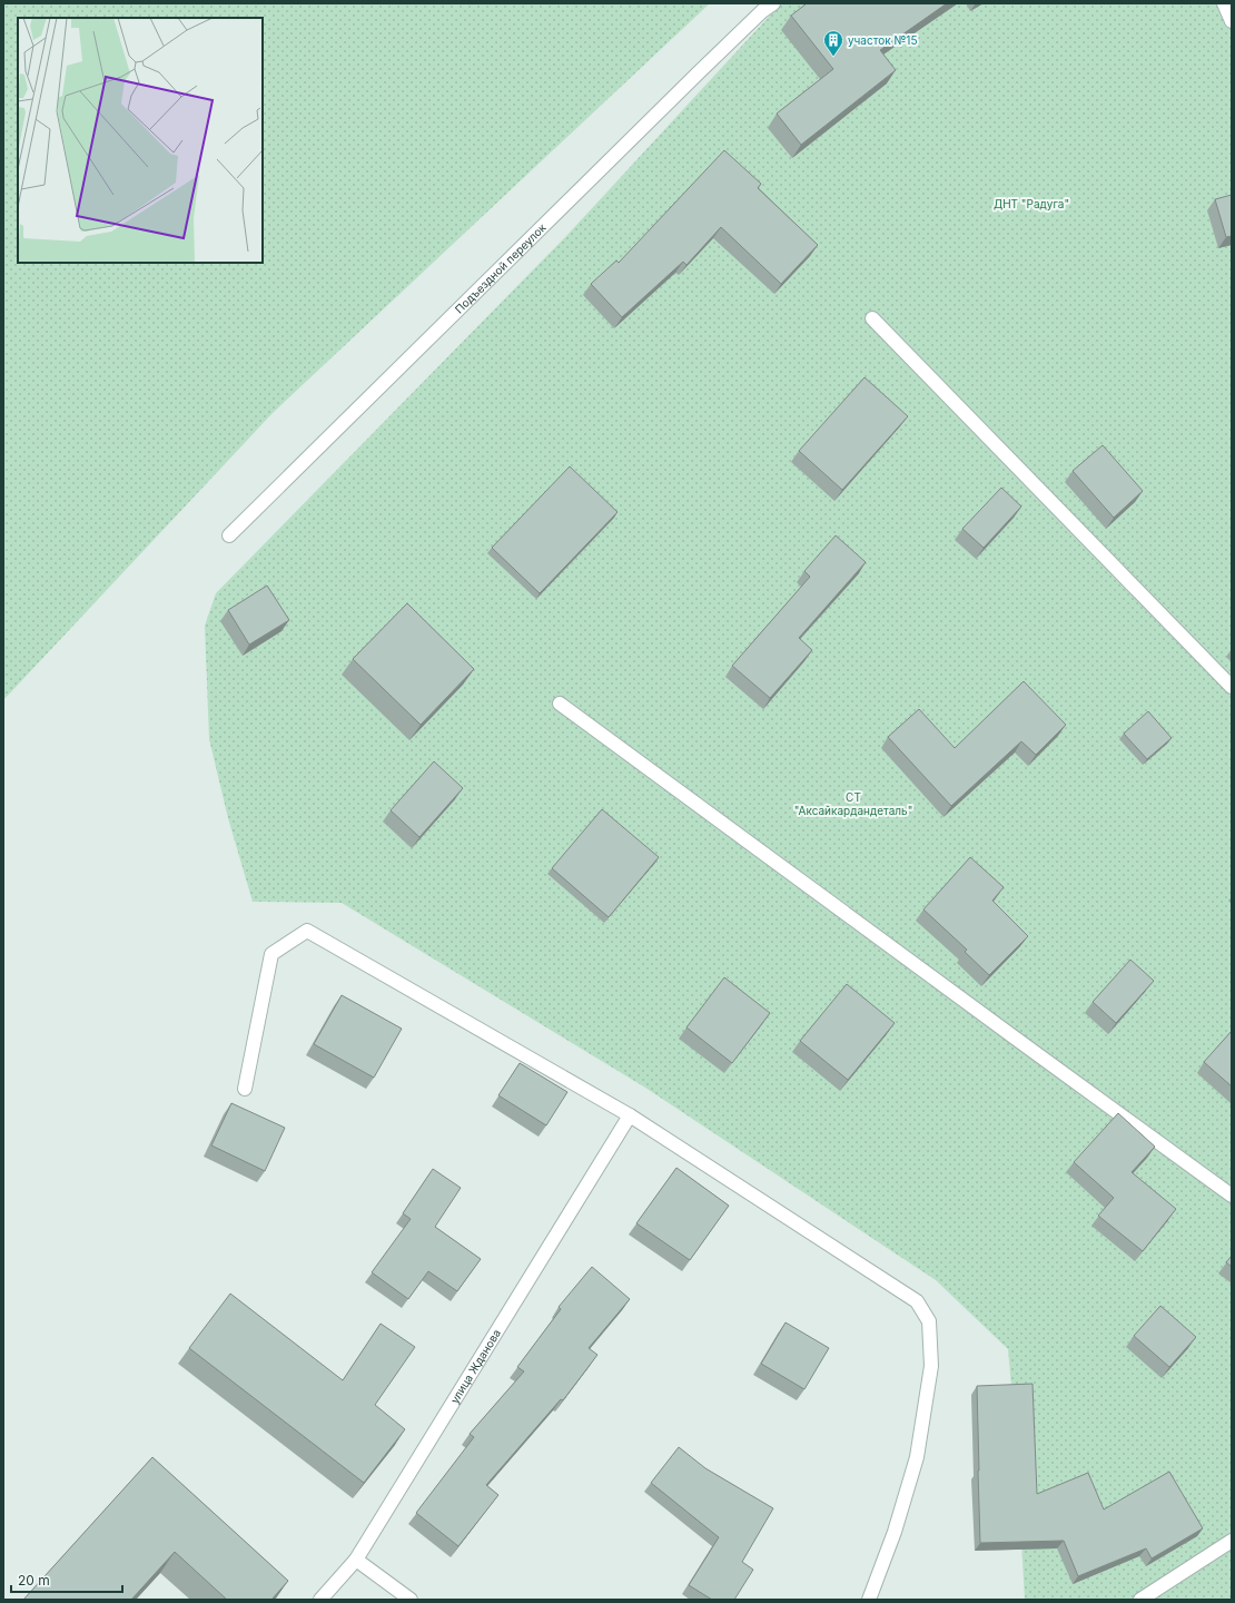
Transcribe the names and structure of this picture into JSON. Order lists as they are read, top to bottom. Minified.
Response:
{"streets":{"street":["Подъездной переулок","улица Жданова"]},"parks":["ДНТ \"Радуга\"","СТ \"Аксайкардандеталь\""],"places":{"building":["участок №15"]},"scale_bar":"20 m"}
